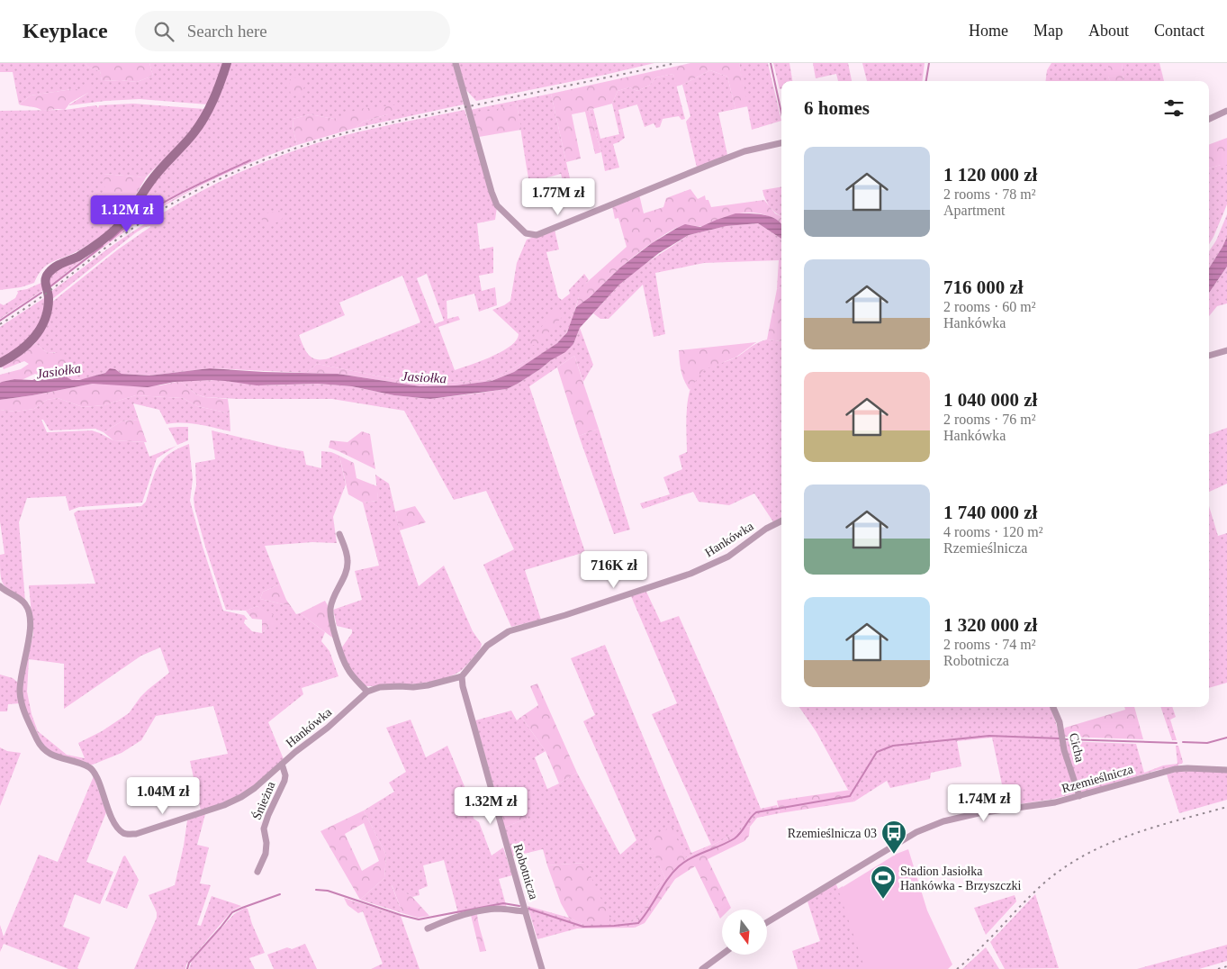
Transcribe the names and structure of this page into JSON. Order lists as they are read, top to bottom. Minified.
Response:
{"streets":{"street":["Hankówka","Cicha","Rzemieślnicza","Śnieżna","Robotnicza"]},"crossings":[["Hankówka","Śnieżna"],["Hankówka","Robotnicza"],["Cicha","Rzemieślnicza"]],"water":["Jasiołka"],"places":{"bus stop":["Rzemieślnicza 03"],"sports":["Stadion Jasiołka Hankówka - Brzyszczki"]},"north":"bottom","page":{"header":"Keyplace","search":"Search here","nav":["Home","Map","About","Contact"],"heading":"6 homes","list":[{"name":"1 120 000 zł","note":"2 rooms · 78 m² · Apartment"},{"name":"716 000 zł","note":"2 rooms · 60 m² · Hankówka"},{"name":"1 040 000 zł","note":"2 rooms · 76 m² · Hankówka"},{"name":"1 740 000 zł","note":"4 rooms · 120 m² · Rzemieślnicza"},{"name":"1 320 000 zł","note":"2 rooms · 74 m² · Robotnicza"}],"price":["1.77M zł","1.12M zł","716K zł","1.04M zł","1.74M zł","1.32M zł"]}}
